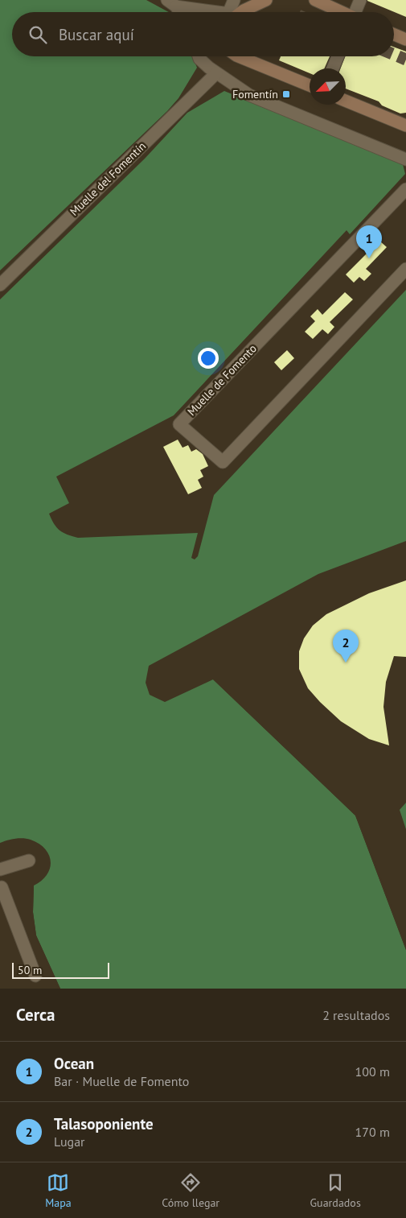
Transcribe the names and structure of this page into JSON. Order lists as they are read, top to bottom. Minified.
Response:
{"streets":{"street":["Muelle del Fomentín","Muelle de Fomento"]},"places":{"transit":["Fomentín"]},"scale_bar":"50 m","north":"bottom left","page":{"search":"Buscar aquí","pins":["1","2"],"scale":"50 m","heading":["Cerca","2 resultados"],"list":[{"mark":"1","name":"Ocean","note":"Bar · Muelle de Fomento","value":"100 m"},{"mark":"2","name":"Talasoponiente","note":"Lugar","value":"170 m"}],"nav":["Mapa","Cómo llegar","Guardados"]}}
